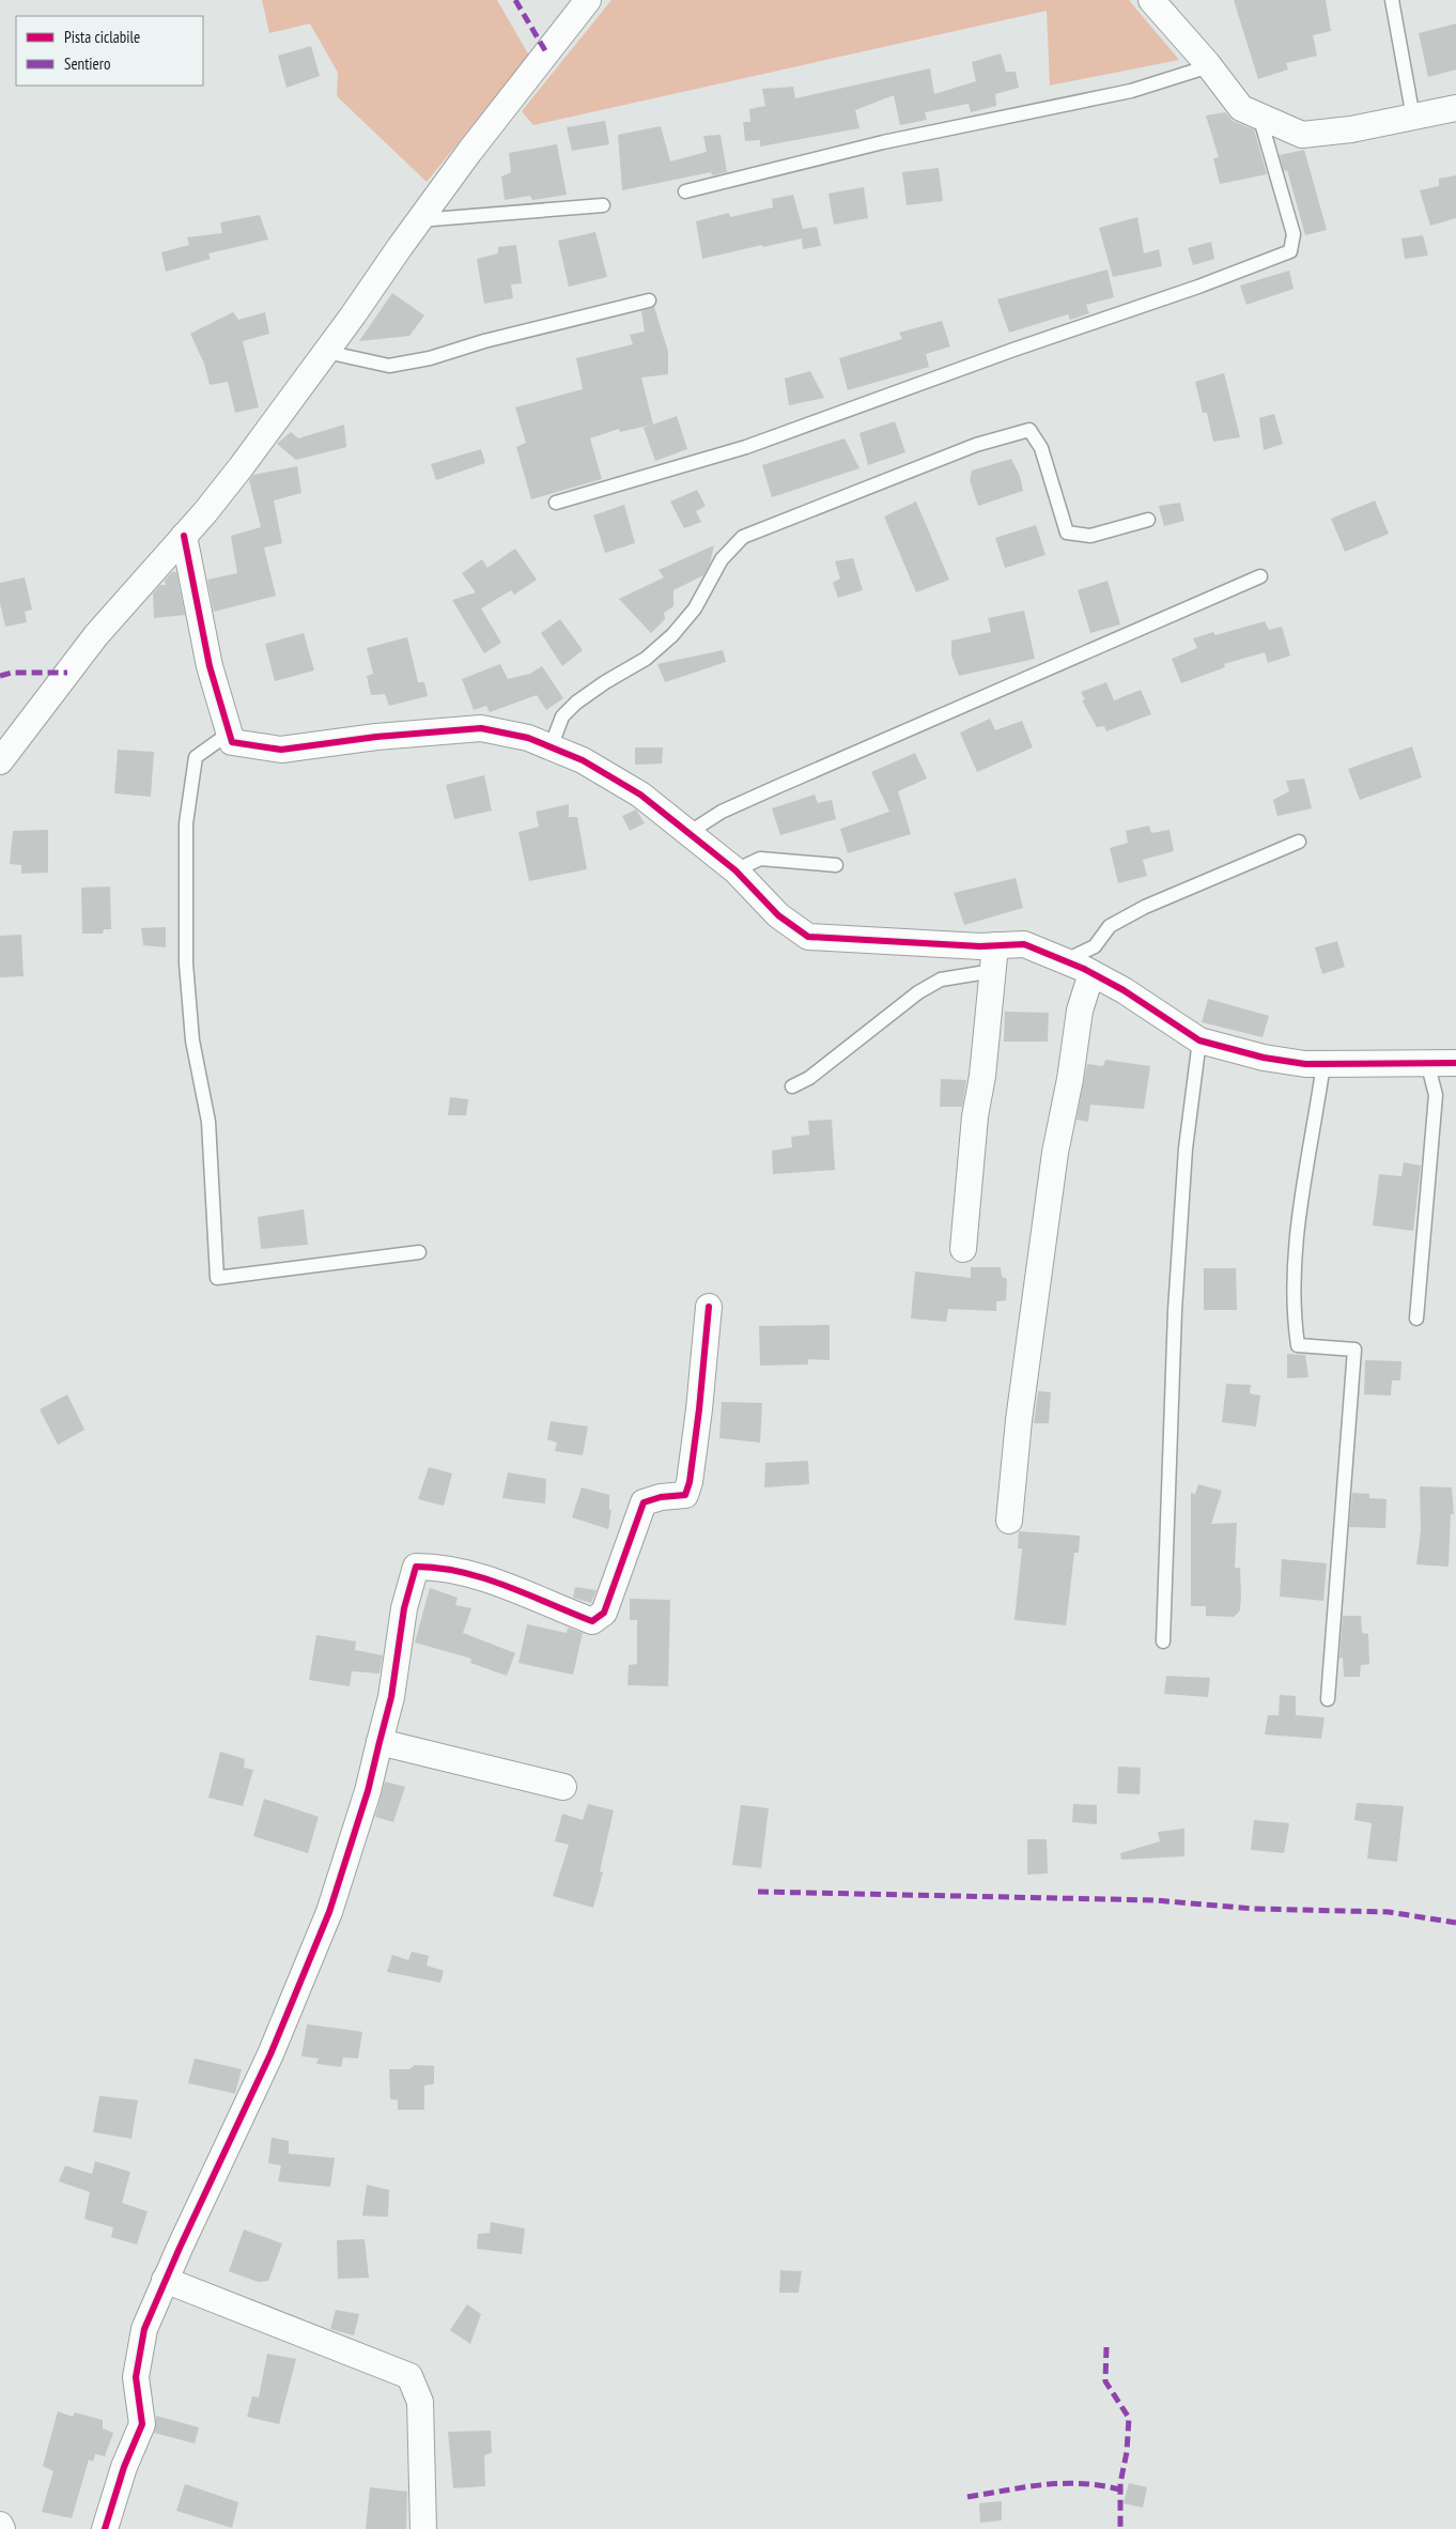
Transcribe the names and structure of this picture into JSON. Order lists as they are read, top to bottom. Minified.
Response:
{"legend":["Pista ciclabile","Sentiero"]}
